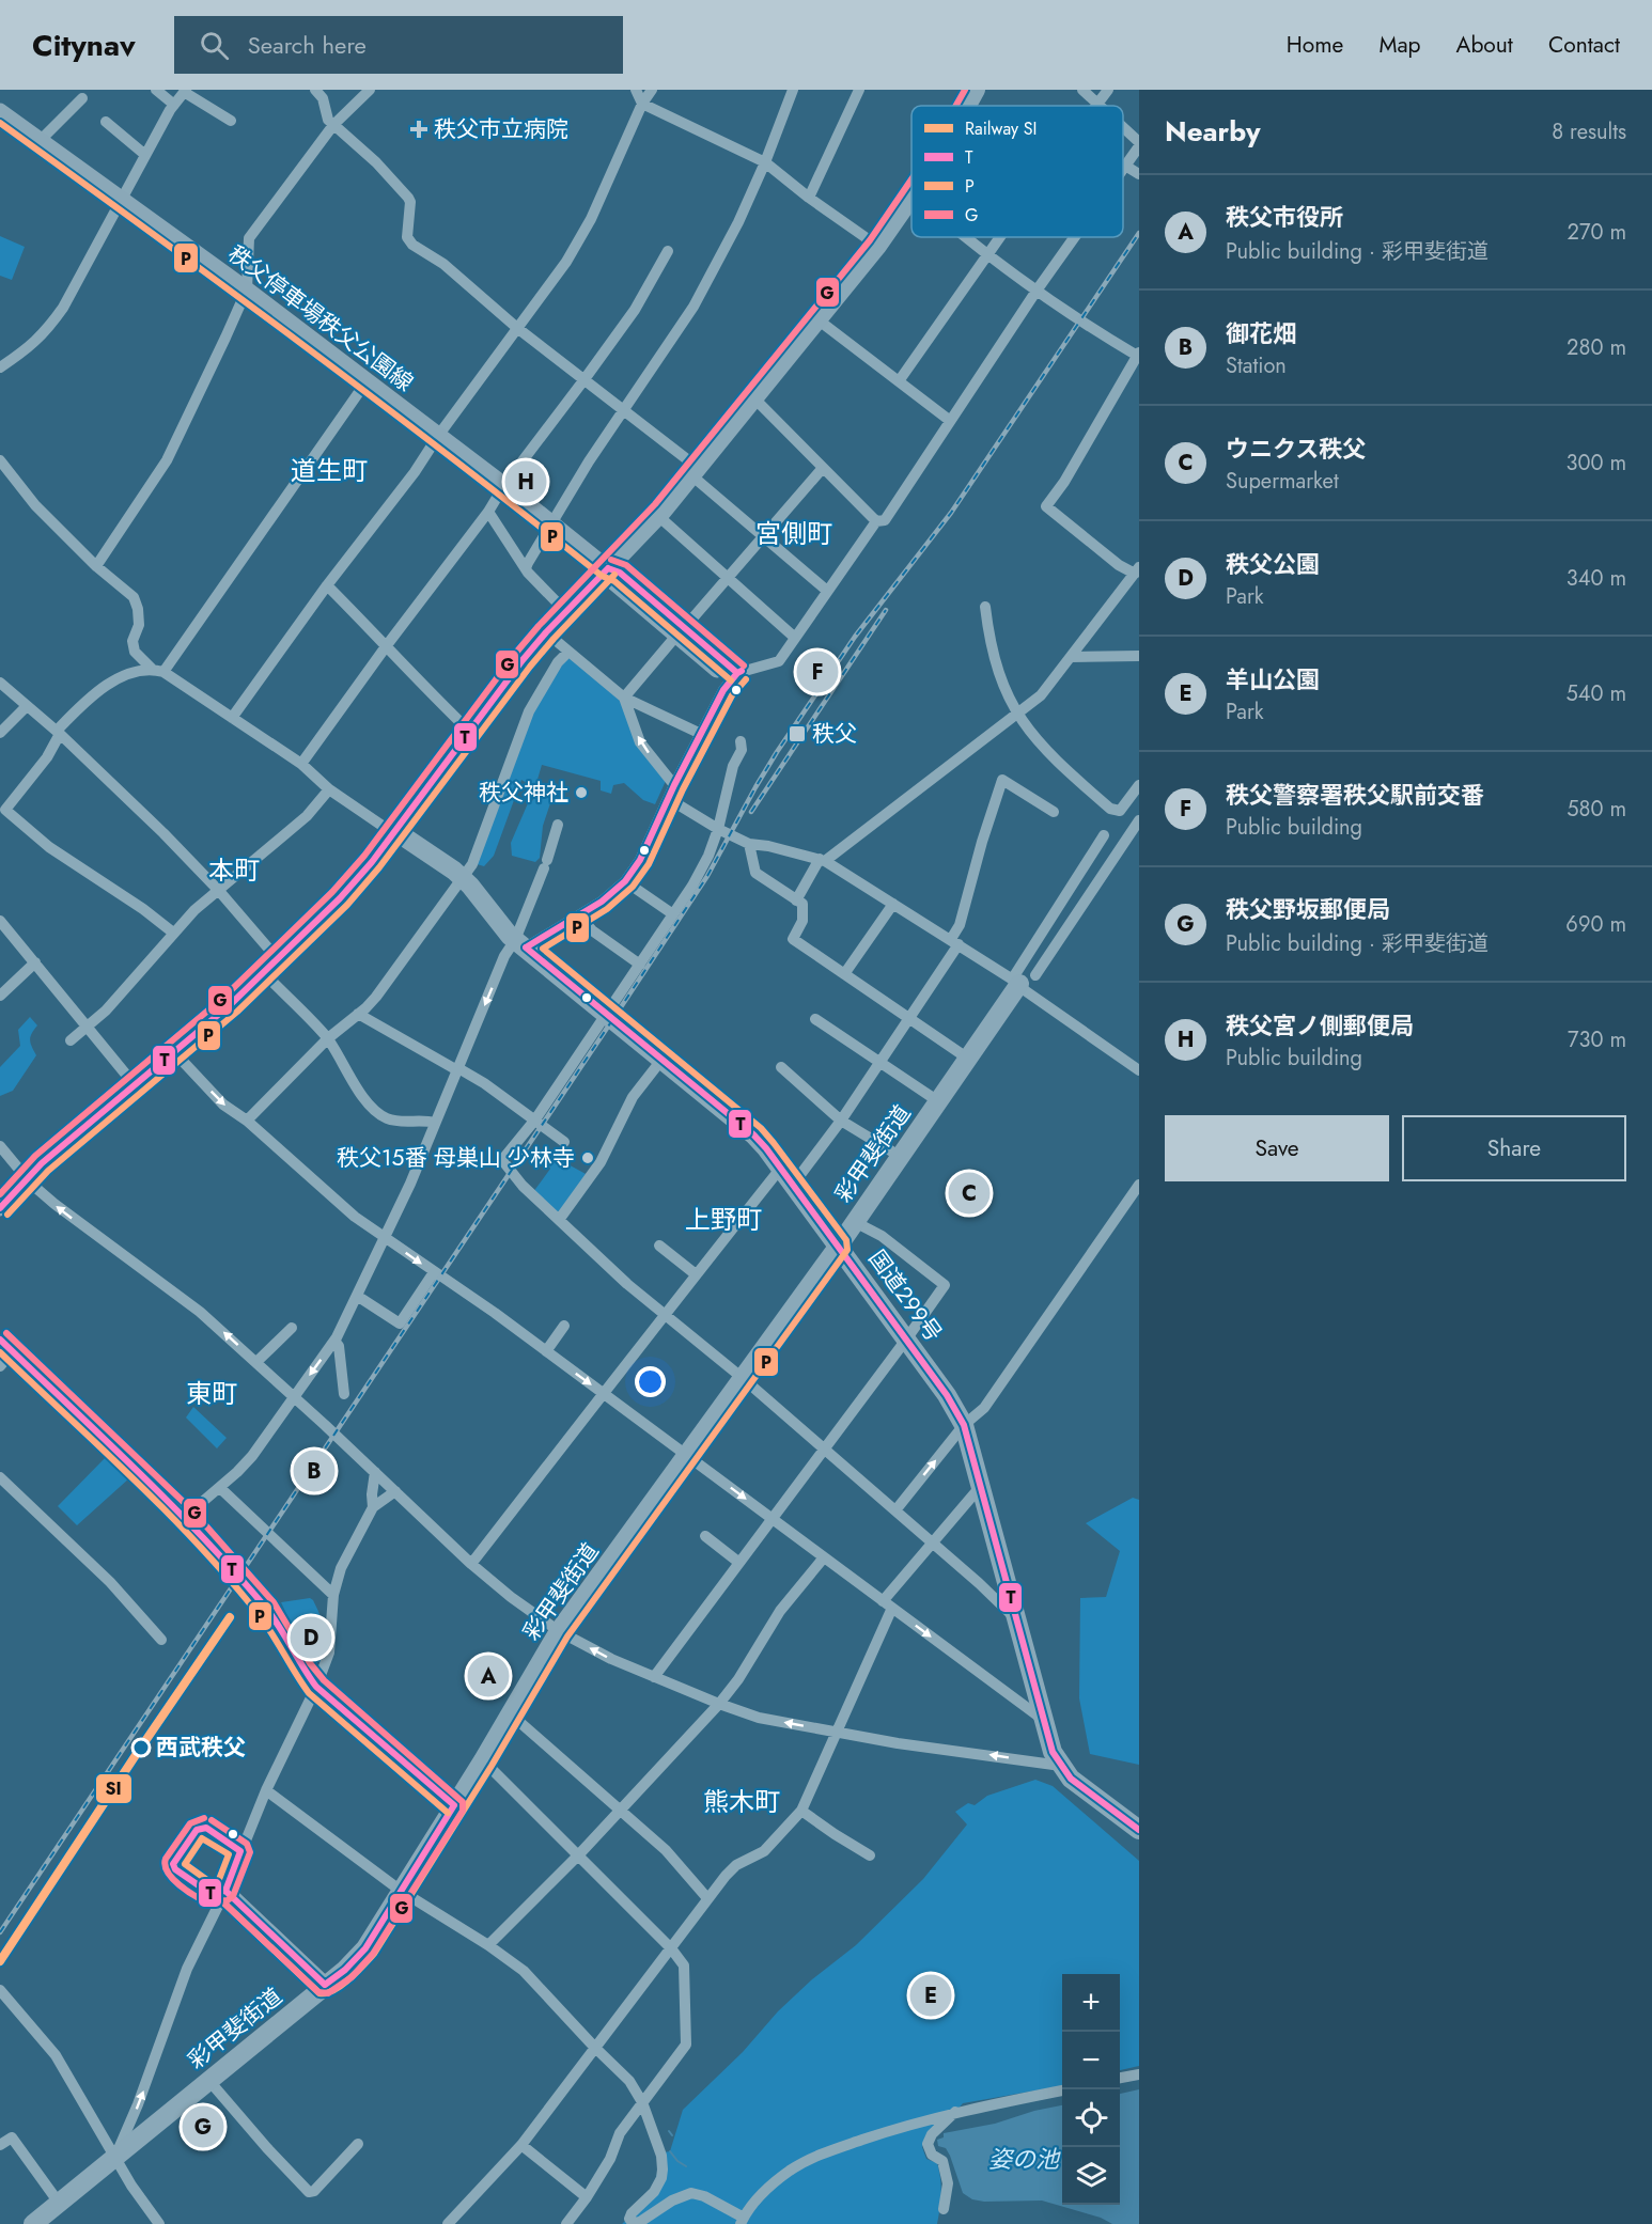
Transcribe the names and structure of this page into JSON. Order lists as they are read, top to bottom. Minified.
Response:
{"streets":{"highway":["彩甲斐街道","国道299号"],"main road":["秩父停車場秩父公園線"]},"crossings":[["彩甲斐街道","国道299号"]],"districts":["道生町","宮側町","本町","上野町","東町","熊木町"],"water":["姿の池"],"places":{"health":["秩父市立病院"],"transit":["秩父"],"other":["秩父神社","秩父15番 母巣山 少林寺","西武秩父"]},"lines":["transit line G","transit line P","transit line T","rail line SI"],"legend":["Railway SI","T","P","G"],"page":{"header":"Citynav","search":"Search here","nav":["Home","Map","About","Contact"],"heading":["Nearby","8 results"],"list":[{"mark":"A","name":"秩父市役所","note":"Public building · 彩甲斐街道","value":"270 m"},{"mark":"B","name":"御花畑","note":"Station","value":"280 m"},{"mark":"C","name":"ウニクス秩父","note":"Supermarket","value":"300 m"},{"mark":"D","name":"秩父公園","note":"Park","value":"340 m"},{"mark":"E","name":"羊山公園","note":"Park","value":"540 m"},{"mark":"F","name":"秩父警察署秩父駅前交番","note":"Public building","value":"580 m"},{"mark":"G","name":"秩父野坂郵便局","note":"Public building · 彩甲斐街道","value":"690 m"},{"mark":"H","name":"秩父宮ノ側郵便局","note":"Public building","value":"730 m"}],"pins":["H","F","C","B","D","A","E","G"],"buttons":["Save","Share"],"map_buttons":["+","−"]}}
